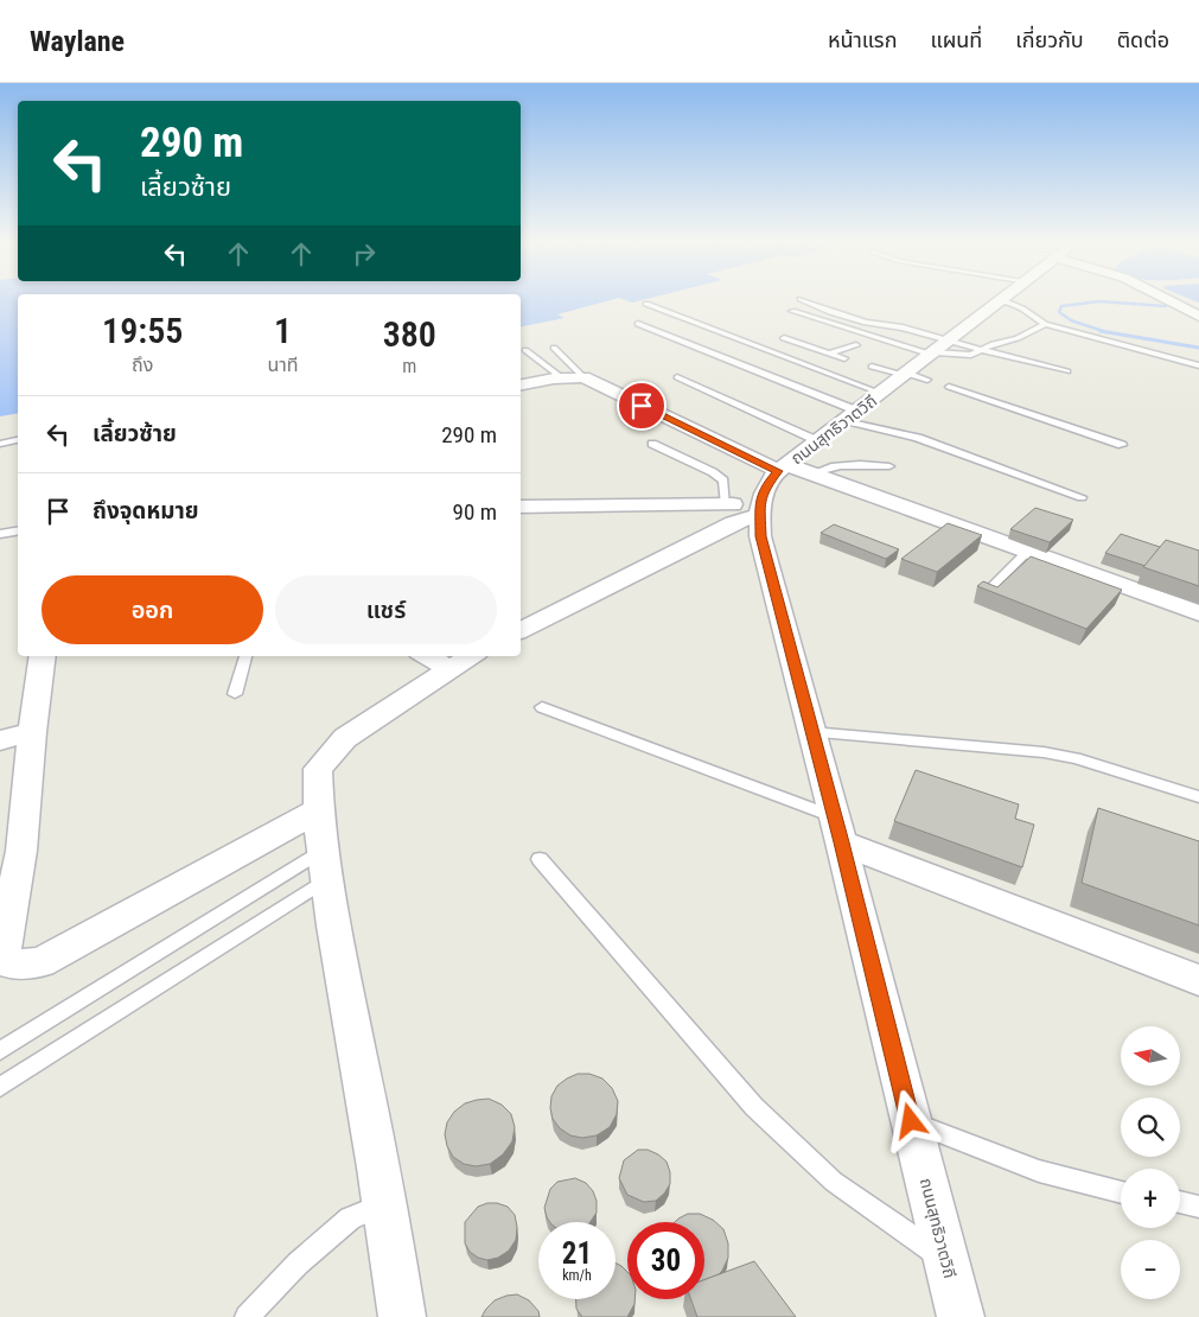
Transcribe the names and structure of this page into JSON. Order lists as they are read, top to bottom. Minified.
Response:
{"streets":{"street":["ถนนสุทธิวาตวิถี"]},"north":"left","page":{"header":"Waylane","nav":["หน้าแรก","แผนที่","เกี่ยวกับ","ติดต่อ"],"turn":["290 m","เลี้ยวซ้าย"],"eta":["19:55","ถึง","1","นาที","380","m"],"list":[{"name":"เลี้ยวซ้าย","value":"290 m"},{"name":"ถึงจุดหมาย","value":"90 m"}],"buttons":["ออก","แชร์"],"map_buttons":["+","−"],"speed":"21 km/h","limit":"30"}}
